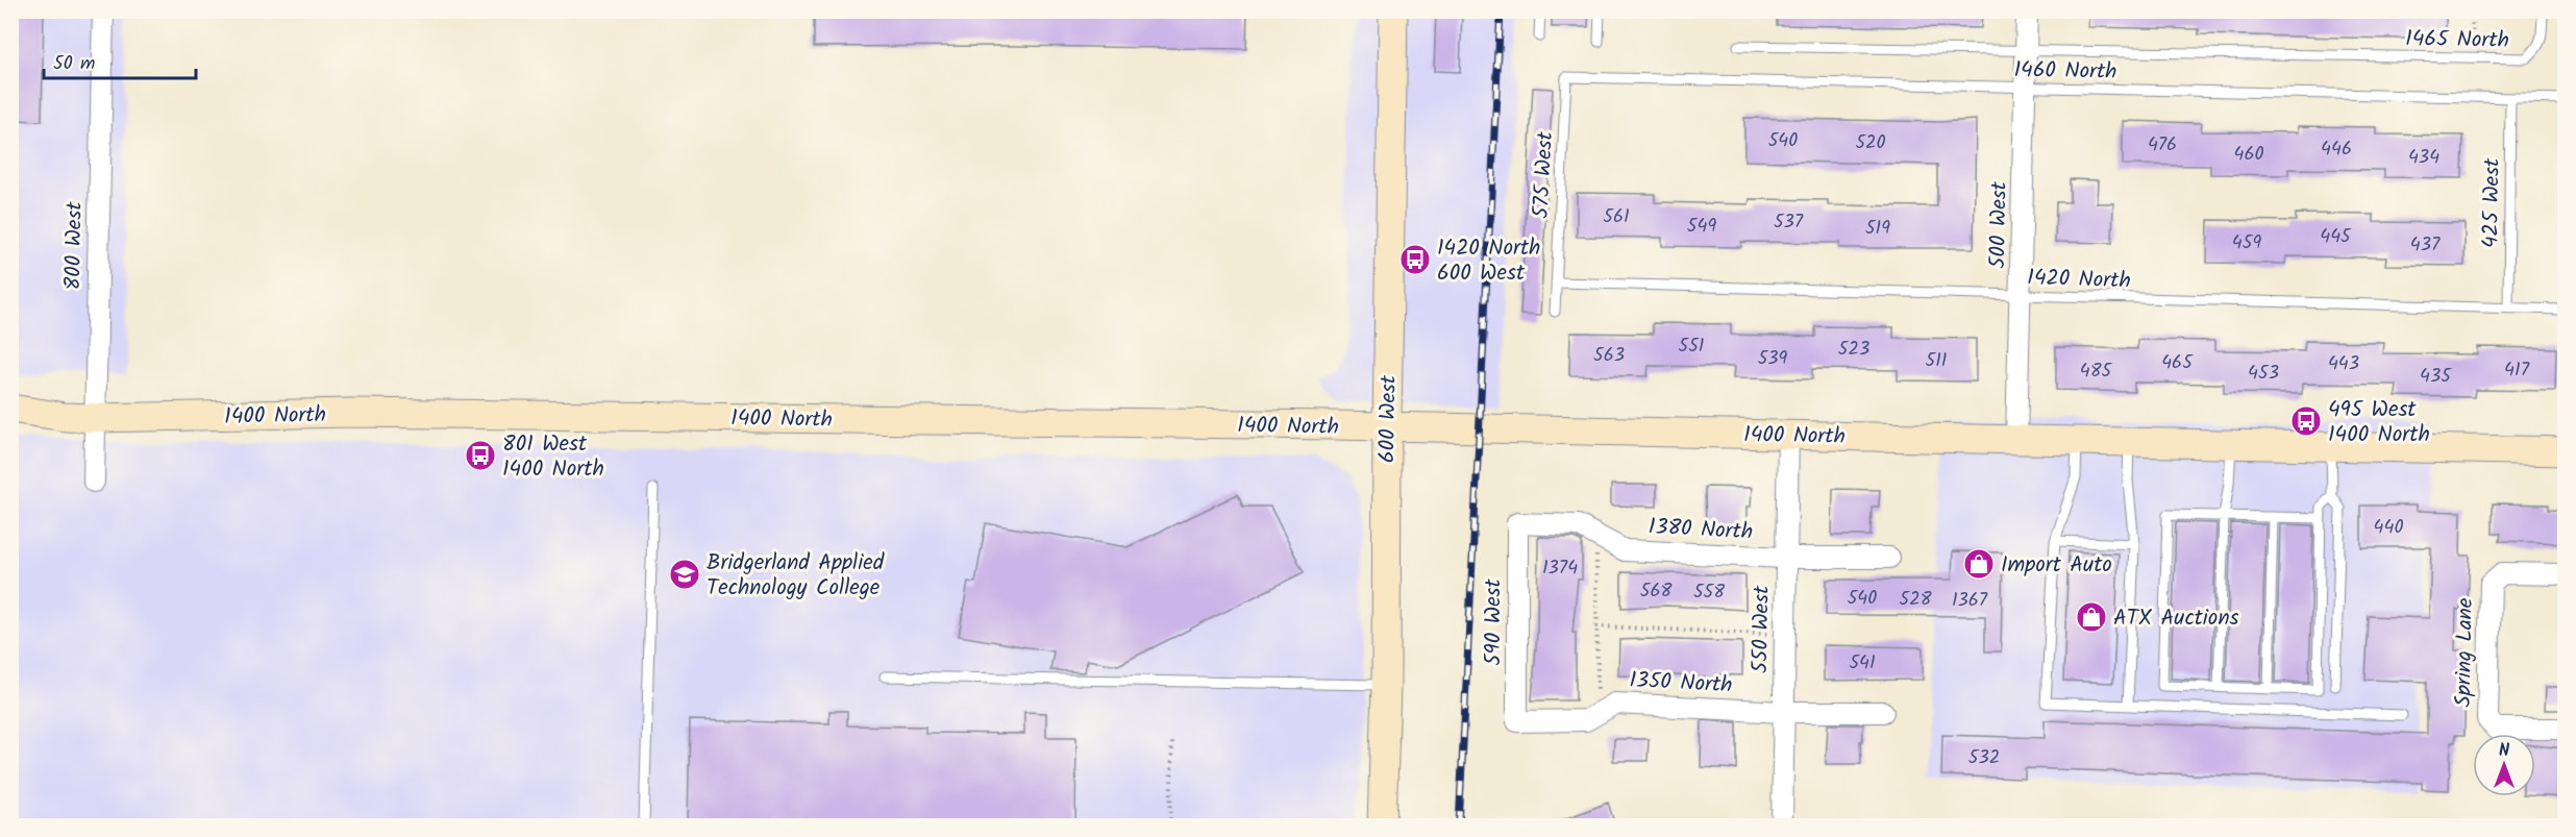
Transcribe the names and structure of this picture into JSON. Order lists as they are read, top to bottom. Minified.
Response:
{"streets":{"main road":["1400 North","600 West"],"street":["500 West","800 West","1380 North","590 West","550 West","Spring Lane","1350 North"],"lane":["1465 North","1460 North","575 West","425 West","1420 North"]},"crossings":[["1465 North","500 West"],["1460 North","575 West"],["1460 North","425 West"],["1460 North","500 West"],["575 West","1420 North"],["425 West","1420 North"],["500 West","1420 North"],["500 West","1400 North"],["800 West","1400 North"],["1400 North","600 West"],["1400 North","550 West"],["1380 North","590 West"],["1380 North","550 West"],["590 West","1350 North"],["550 West","1350 North"]],"places":{"bus stop":["1420 North 600 West","495 West 1400 North","801 West 1400 North"],"shop":["Import Auto","ATX Auctions"],"school or university":["Bridgerland Applied Technology College"]},"house_numbers":["540","520","476","446","460","434","561","537","549","519","445","459","437","551","523","563","539","511","465","443","417","485","453","435","440","1374","568","558","540","528","1367","541","532"],"scale_bar":"50 m","north":"top"}
